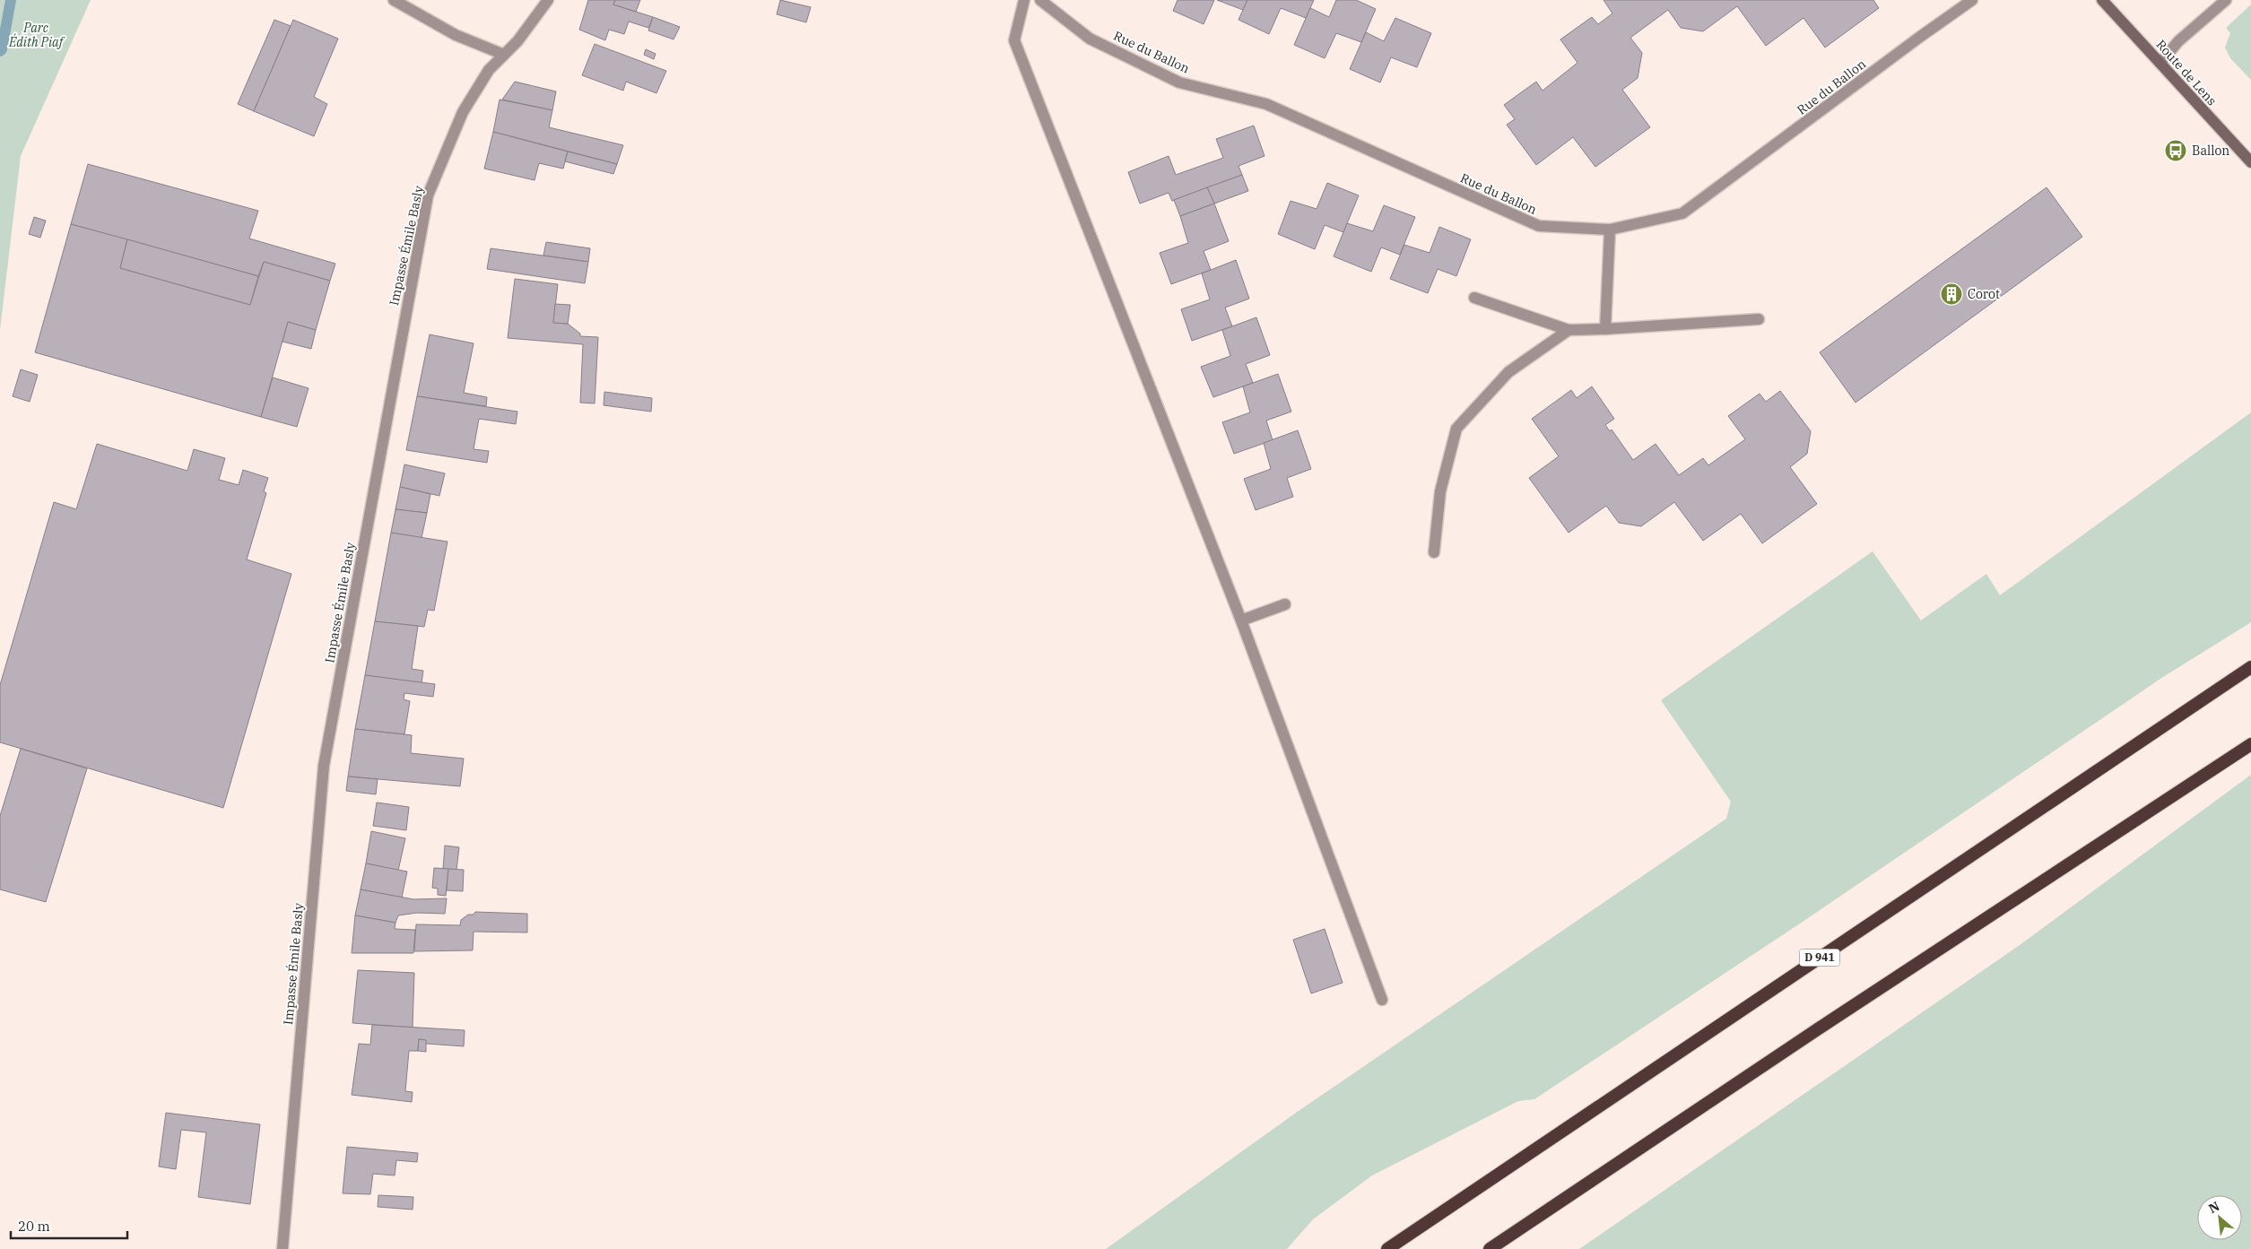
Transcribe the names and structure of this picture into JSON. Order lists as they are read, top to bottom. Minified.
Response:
{"streets":{"highway":["D 941"],"main road":["Route de Lens"],"street":["Rue du Ballon","Impasse Émile Basly"]},"parks":["Parc Édith Piaf"],"places":{"bus stop":["Ballon"],"building":["Corot"]},"scale_bar":"20 m","north":"top left"}
